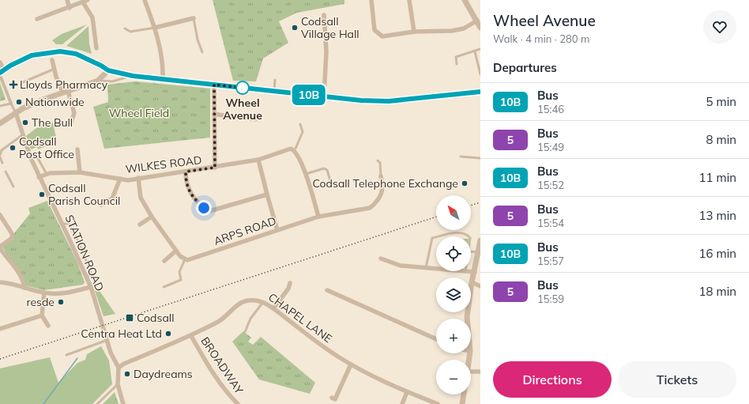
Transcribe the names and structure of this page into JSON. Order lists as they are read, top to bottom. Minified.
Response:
{"streets":{"street":["WILKES ROAD","ARPS ROAD","STATION ROAD","CHAPEL LANE","BROADWAY"]},"crossings":[["WILKES ROAD","STATION ROAD"],["STATION ROAD","CHAPEL LANE"],["CHAPEL LANE","BROADWAY"]],"parks":["Wheel Field"],"places":{"other":["Codsall Village Hall","Wheel Avenue","Nationwide","The Bull","Codsall Post Office","Codsall Telephone Exchange","Codsall Parish Council","resde","Centra Heat Ltd","Daydreams"],"health":["Lloyds Pharmacy"],"transit":["Codsall"]},"lines":["bus line 10B"],"north":"top left","page":{"on_map":"10B","heading":[["Wheel Avenue","Walk · 4 min · 280 m"],"Departures"],"list":[{"mark":"10B","name":"Bus","note":"15:46","value":"5 min"},{"mark":"5","name":"Bus","note":"15:49","value":"8 min"},{"mark":"10B","name":"Bus","note":"15:52","value":"11 min"},{"mark":"5","name":"Bus","note":"15:54","value":"13 min"},{"mark":"10B","name":"Bus","note":"15:57","value":"16 min"},{"mark":"5","name":"Bus","note":"15:59","value":"18 min"}],"map_buttons":["+","−"],"buttons":["Directions","Tickets"]}}
